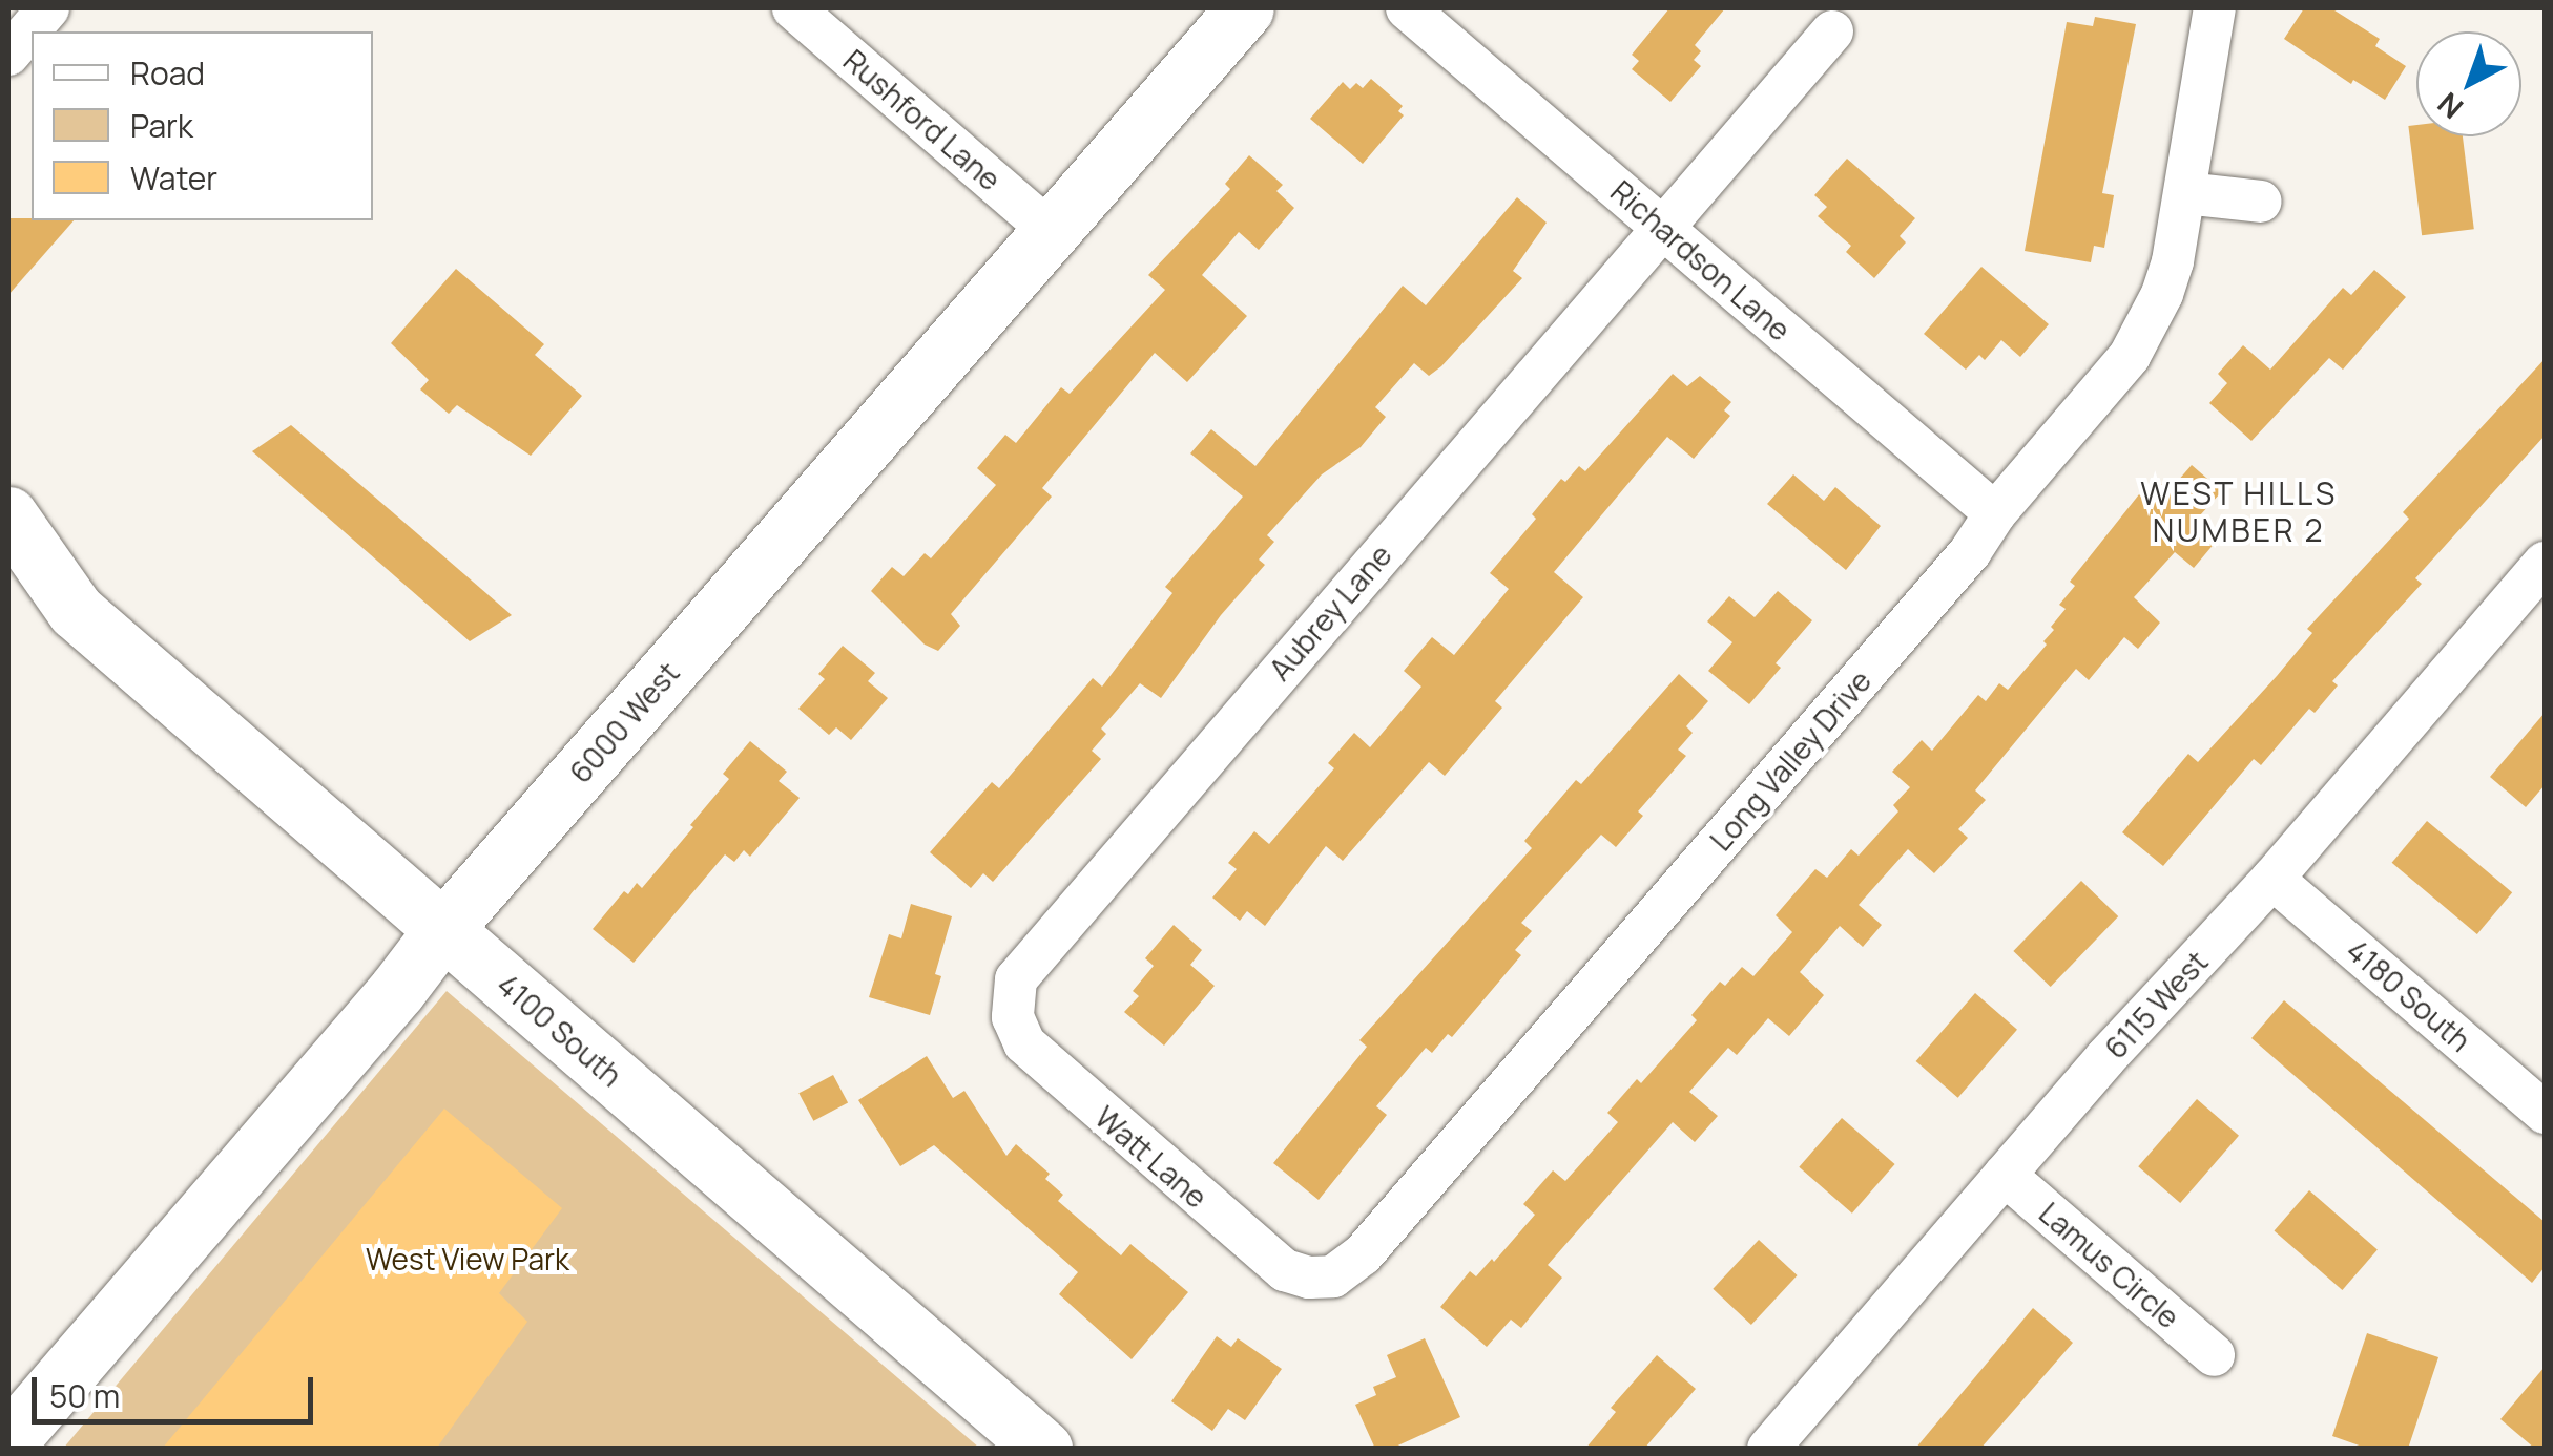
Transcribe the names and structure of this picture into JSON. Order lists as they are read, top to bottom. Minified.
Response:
{"streets":{"street":["Rushford Lane","Richardson Lane","Aubrey Lane","6000 West","Long Valley Drive","4180 South","6115 West","4100 South","Watt Lane","Lamus Circle"]},"crossings":[["Rushford Lane","6000 West"],["Richardson Lane","Aubrey Lane"],["Richardson Lane","Long Valley Drive"],["Aubrey Lane","Watt Lane"],["6000 West","4100 South"],["Long Valley Drive","Watt Lane"],["4180 South","6115 West"],["6115 West","Lamus Circle"]],"districts":["WEST HILLS NUMBER 2"],"parks":["West View Park"],"legend":["Road","Park","Water"],"scale_bar":"50 m","north":"bottom left"}
